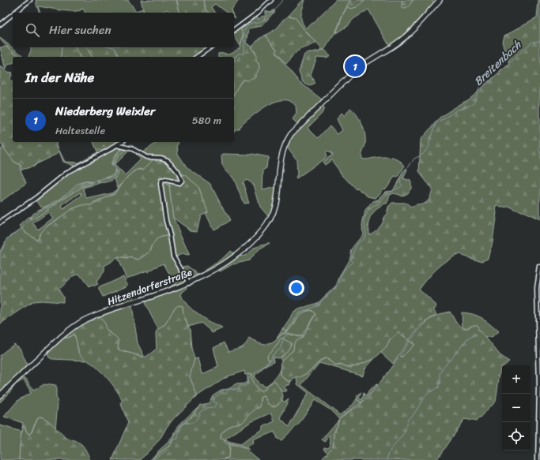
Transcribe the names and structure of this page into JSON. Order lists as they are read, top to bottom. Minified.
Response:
{"streets":{"main road":["Hitzendorferstraße"]},"water":["Breitenbach"],"page":{"search":"Hier suchen","pins":"1","heading":"In der Nähe","list":[{"mark":"1","name":"Niederberg Weixler","note":"Haltestelle","value":"580 m"}],"map_buttons":["+","−"]}}
